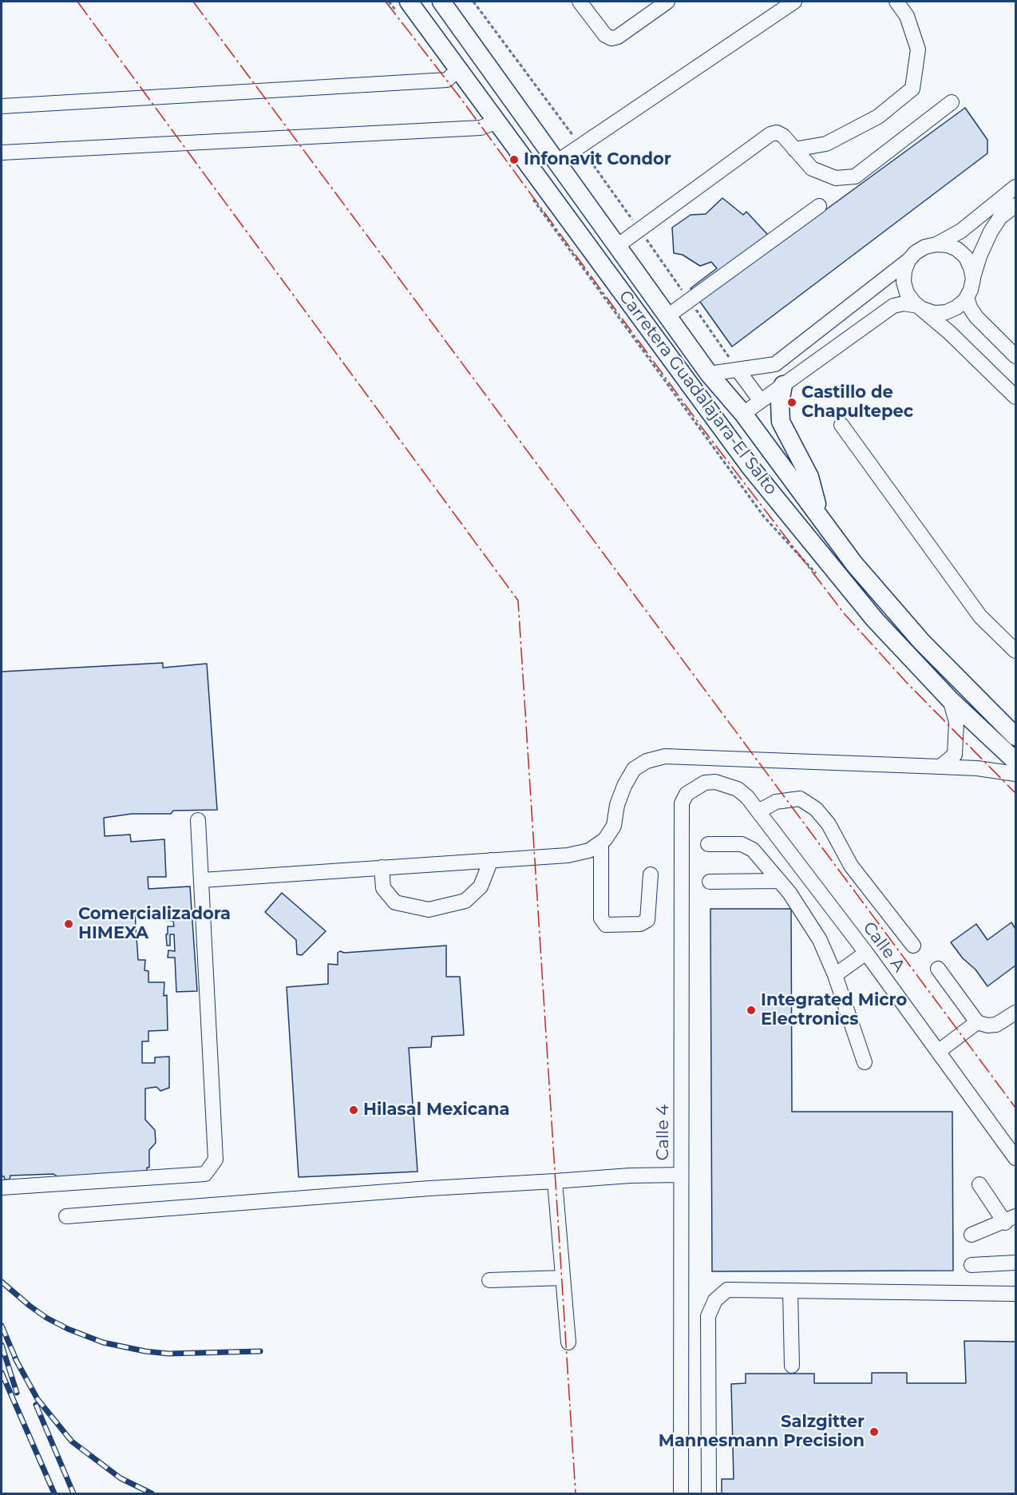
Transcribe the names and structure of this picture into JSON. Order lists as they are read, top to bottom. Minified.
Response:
{"streets":{"main road":["Carretera Guadalajara-El Salto"],"street":["Calle A","Calle 4"]},"crossings":[["Calle A","Calle 4"]],"places":["Infonavit Condor","Castillo de Chapultepec","Comercializadora HIMEXA","Integrated Micro Electronics","Hilasal Mexicana","Salzgitter Mannesmann Precision"]}
